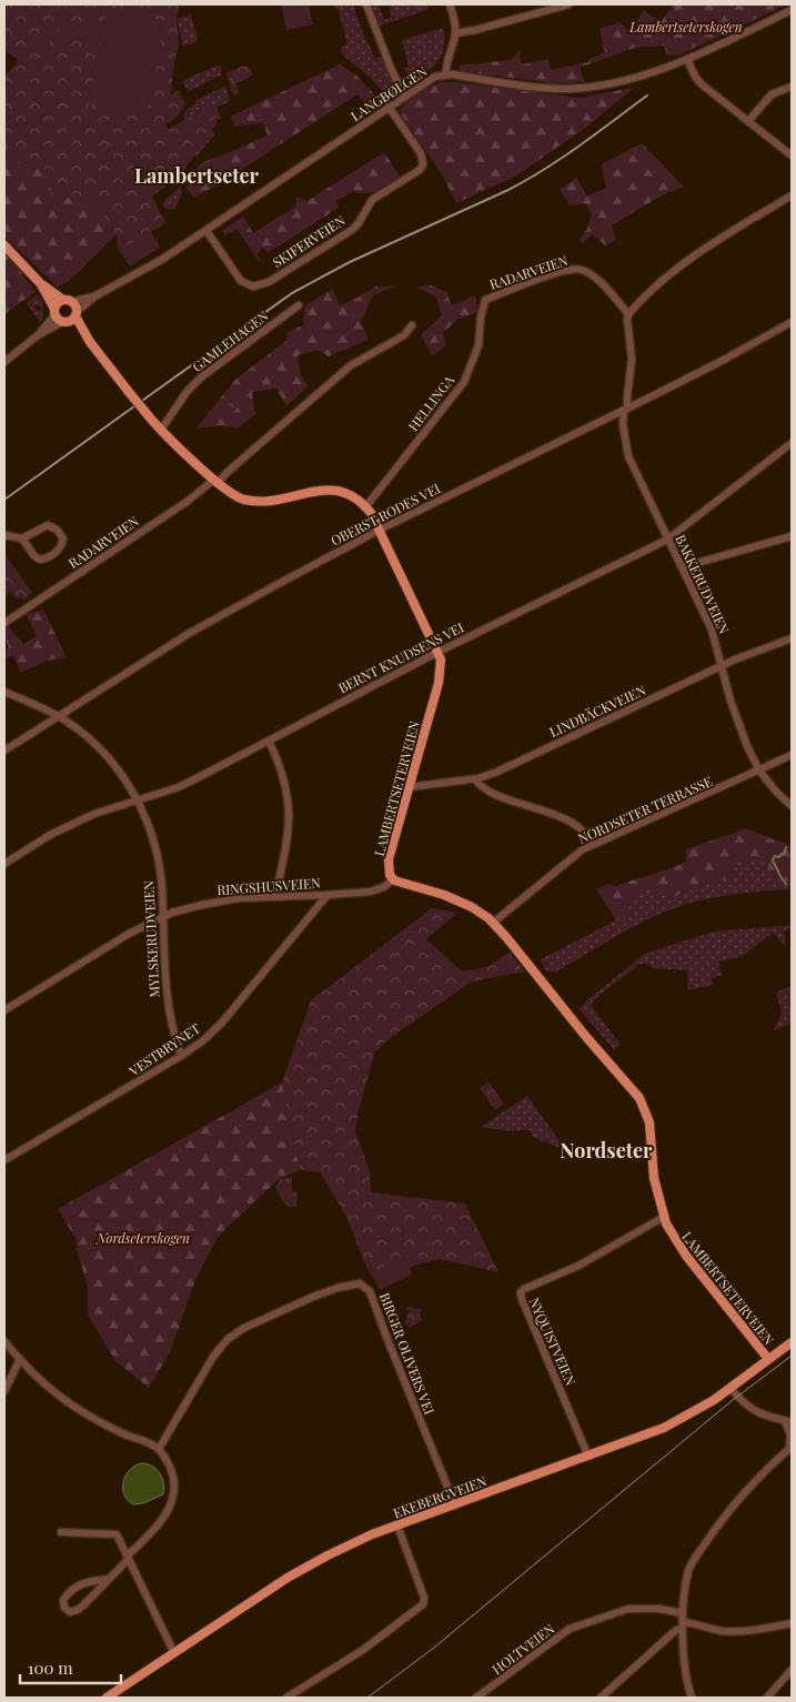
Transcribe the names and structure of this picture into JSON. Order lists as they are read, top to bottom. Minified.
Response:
{"streets":{"main road":["LAMBERTSETERVEIEN","EKEBERGVEIEN"],"street":["LANGBØLGEN","SKIFERVEIEN","RADARVEIEN","GAMLEHAGEN","HELLINGA","OBERST RODES VEI","BAKKERUDVEIEN","BERNT KNUDSENS VEI","LINDBÄCKVEIEN","NORDSETER TERRASSE","RINGSHUSVEIEN","MYLSKERUDVEIEN","VESTBRYNET","NYQUISTVEIEN","BIRGER OLIVERS VEI","HOLTVEIEN"]},"crossings":[["LANGBØLGEN","SKIFERVEIEN"],["LANGBØLGEN","LAMBERTSETERVEIEN"],["RADARVEIEN","HELLINGA"],["RADARVEIEN","BAKKERUDVEIEN"],["RADARVEIEN","LAMBERTSETERVEIEN"],["GAMLEHAGEN","LAMBERTSETERVEIEN"],["HELLINGA","LAMBERTSETERVEIEN"],["OBERST RODES VEI","BAKKERUDVEIEN"],["OBERST RODES VEI","LAMBERTSETERVEIEN"],["OBERST RODES VEI","MYLSKERUDVEIEN"],["BAKKERUDVEIEN","BERNT KNUDSENS VEI"],["BAKKERUDVEIEN","LINDBÄCKVEIEN"],["BAKKERUDVEIEN","NORDSETER TERRASSE"],["BERNT KNUDSENS VEI","LAMBERTSETERVEIEN"],["BERNT KNUDSENS VEI","MYLSKERUDVEIEN"],["LINDBÄCKVEIEN","LAMBERTSETERVEIEN"],["LAMBERTSETERVEIEN","NORDSETER TERRASSE"],["LAMBERTSETERVEIEN","RINGSHUSVEIEN"],["LAMBERTSETERVEIEN","NYQUISTVEIEN"],["LAMBERTSETERVEIEN","EKEBERGVEIEN"],["RINGSHUSVEIEN","MYLSKERUDVEIEN"],["RINGSHUSVEIEN","VESTBRYNET"],["MYLSKERUDVEIEN","VESTBRYNET"],["NYQUISTVEIEN","EKEBERGVEIEN"],["BIRGER OLIVERS VEI","EKEBERGVEIEN"]],"districts":["Lambertseter","Nordseter"],"parks":["Lambertseterskogen","Nordseterskogen"],"scale_bar":"100 m"}
